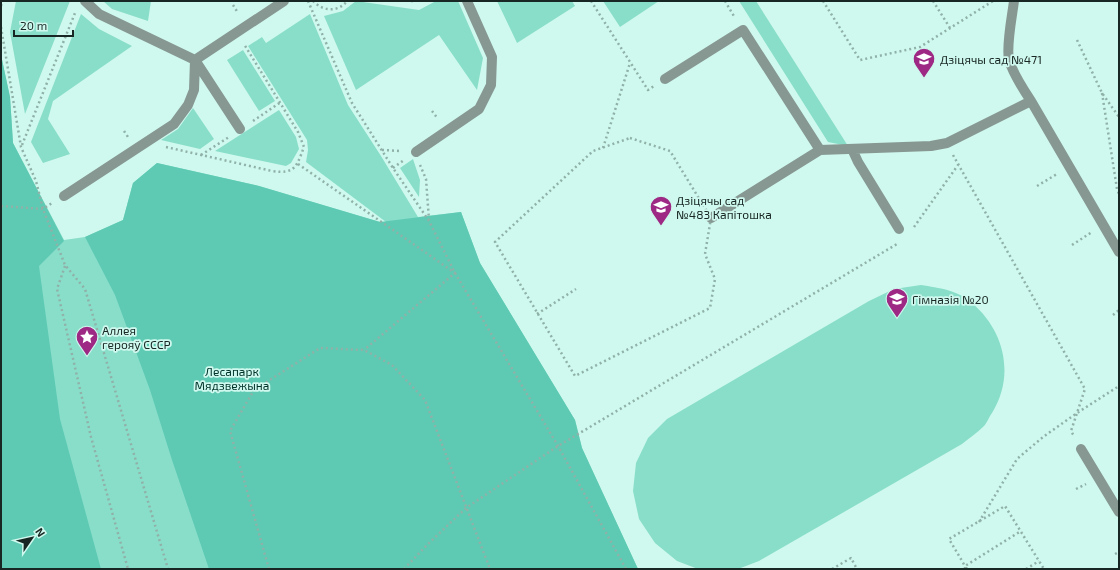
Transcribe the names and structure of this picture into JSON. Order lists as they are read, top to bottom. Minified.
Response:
{"parks":["Лесапарк Мядзвежына"],"places":{"school or university":["Дзіцячы сад №471","Дзіцячы сад №483 Капітошка","Гімназія №20"],"place":["Аллея герояў СССР"]},"scale_bar":"20 m","north":"top right"}
